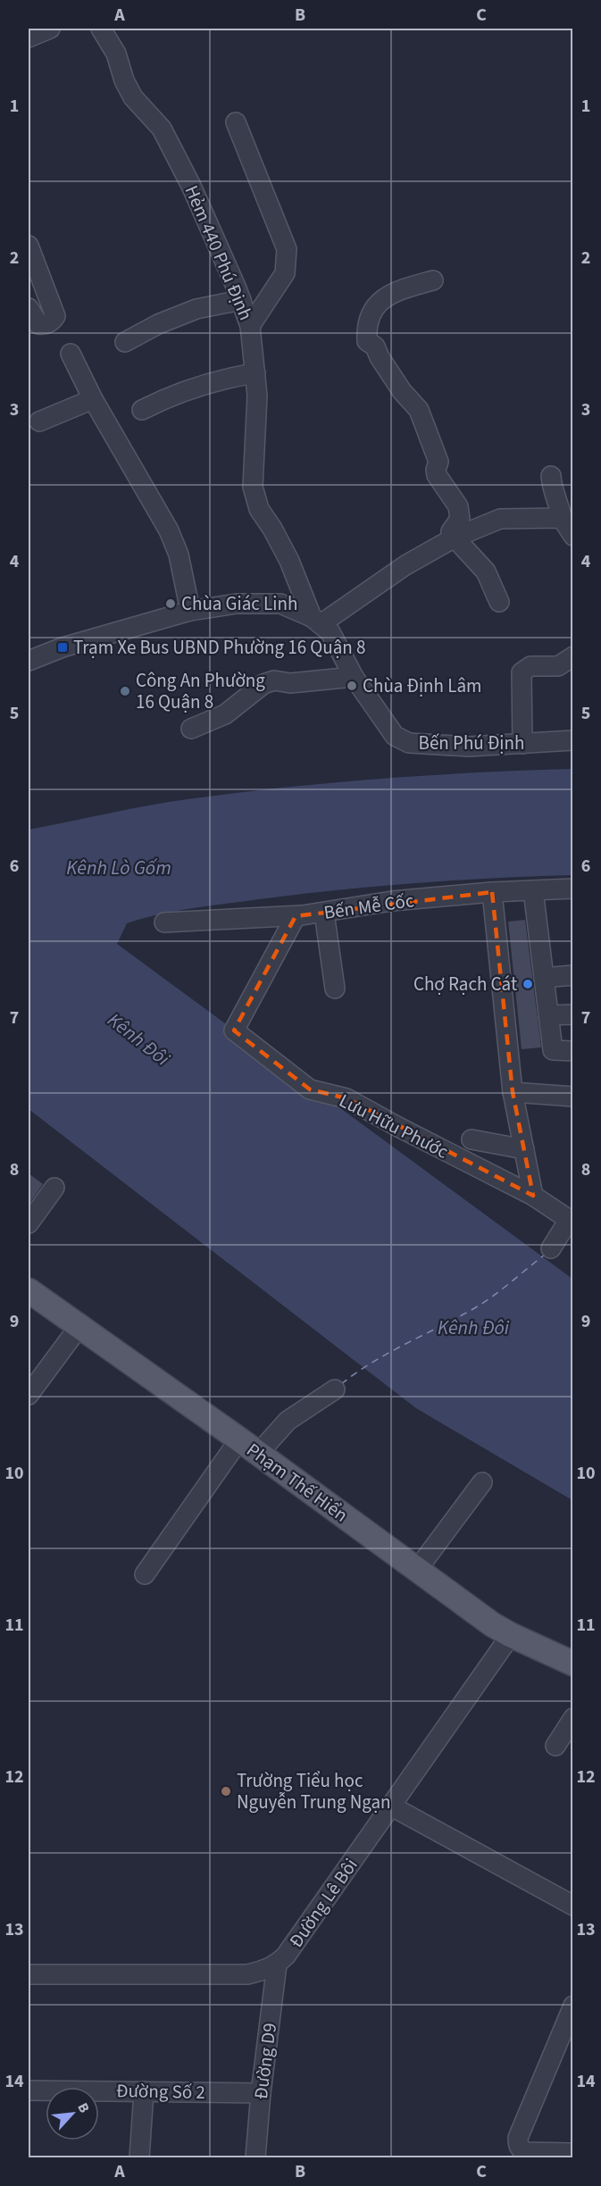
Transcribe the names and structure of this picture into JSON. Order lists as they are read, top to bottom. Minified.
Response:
{"streets":{"main road":["Phạm Thế Hiển"],"street":["Hẻm 440 Phú Định","Bến Phú Định","Bến Mễ Cốc","Lưu Hữu Phước","Đường Lê Bôi","Đường D9","Đường Số 2"]},"crossings":[["Hẻm 440 Phú Định","Bến Phú Định"],["Bến Mễ Cốc","Lưu Hữu Phước"],["Phạm Thế Hiển","Đường Lê Bôi"],["Đường Lê Bôi","Đường D9"],["Đường D9","Đường Số 2"]],"water":["Kênh Lò Gốm","Kênh Đôi"],"places":{"other":["Chùa Giác Linh","Chùa Định Lâm","Công An Phường 16 Quận 8","Chợ Rạch Cát","Trường Tiểu học Nguyễn Trung Ngạn"],"transit":["Trạm Xe Bus UBND Phường 16 Quận 8"]},"north":"top right","grid":{"columns":["A","B","C"],"rows":["1","2","3","4","5","6","7","8","9","10","11","12","13","14"]}}
